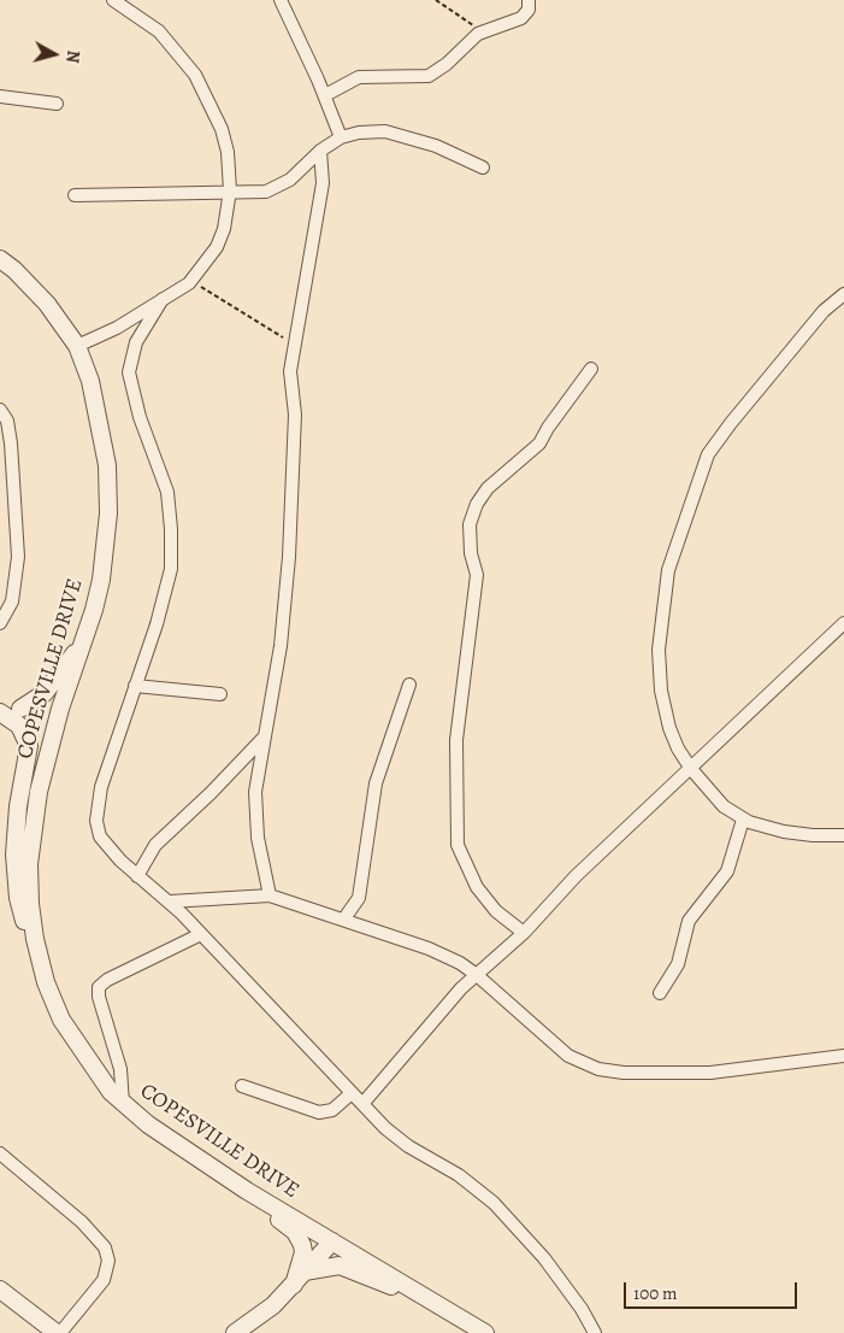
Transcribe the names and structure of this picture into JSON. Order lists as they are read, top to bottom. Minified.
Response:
{"streets":{"street":["COPESVILLE DRIVE"]},"scale_bar":"100 m","north":"right"}
